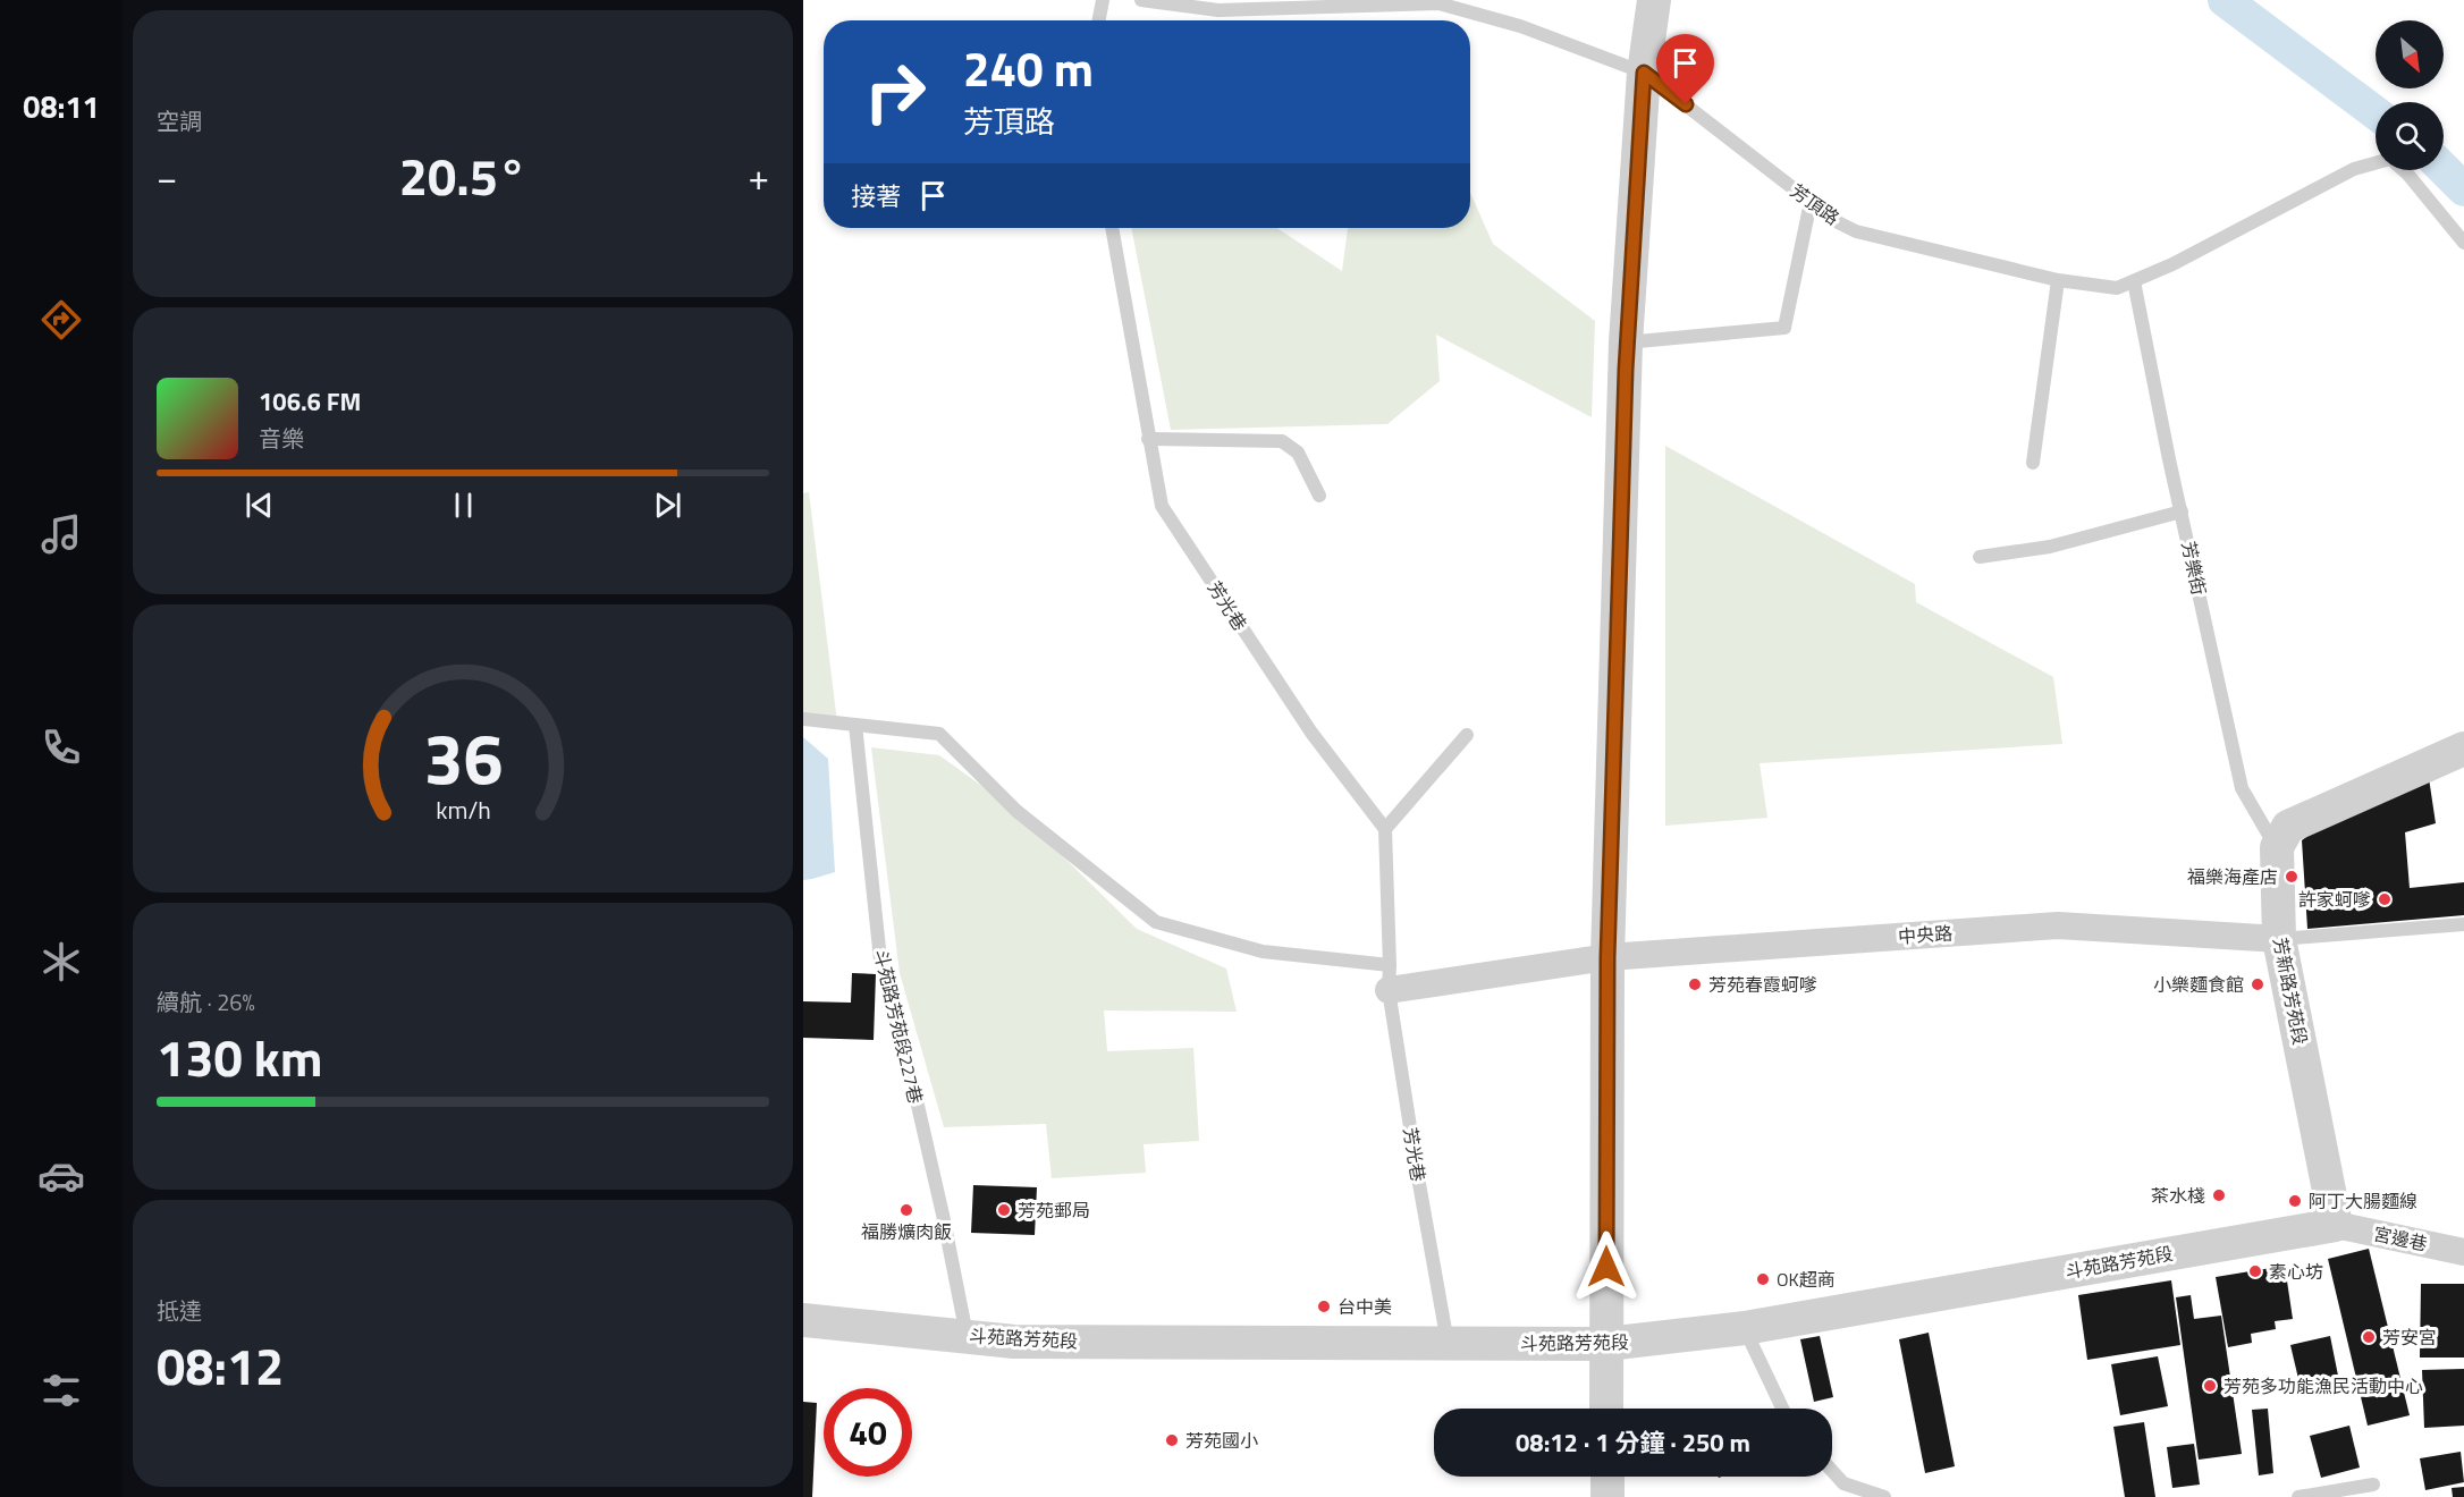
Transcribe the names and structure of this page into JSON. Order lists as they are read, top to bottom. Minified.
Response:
{"streets":{"street":["中央路","芳新路芳苑段","宮邊巷","斗苑路芳苑段"],"lane":["芳頂路","芳樂街","芳光巷","斗苑路芳苑段227巷"]},"crossings":[["芳頂路","芳樂街"],["芳樂街","芳新路芳苑段"],["芳光巷","中央路"],["芳光巷","斗苑路芳苑段"],["中央路","芳新路芳苑段"],["芳新路芳苑段","宮邊巷"],["芳新路芳苑段","斗苑路芳苑段"],["斗苑路芳苑段227巷","斗苑路芳苑段"],["宮邊巷","斗苑路芳苑段"]],"places":["福樂海產店","許家蚵嗲","芳苑春霞蚵嗲","小樂麵食館","茶水棧","阿丁大腸麵線","福勝爌肉飯","芳苑郵局","素心坊","OK超商","台中美","芳安宮","芳苑多功能漁民活動中心","芳苑國小"],"north":"bottom right","page":{"tabs":"08:11","tile":["空調",["續航 · 26%","130 km"],["抵達","08:12"]],"turn":["240 m","芳頂路"],"heat":["−","20.5°","+"],"then":"接著","song":["106.6 FM","音樂"],"limit":"40","trip":"08:12 · 1 分鐘 · 250 m","gauge":["36","km/h"]}}
